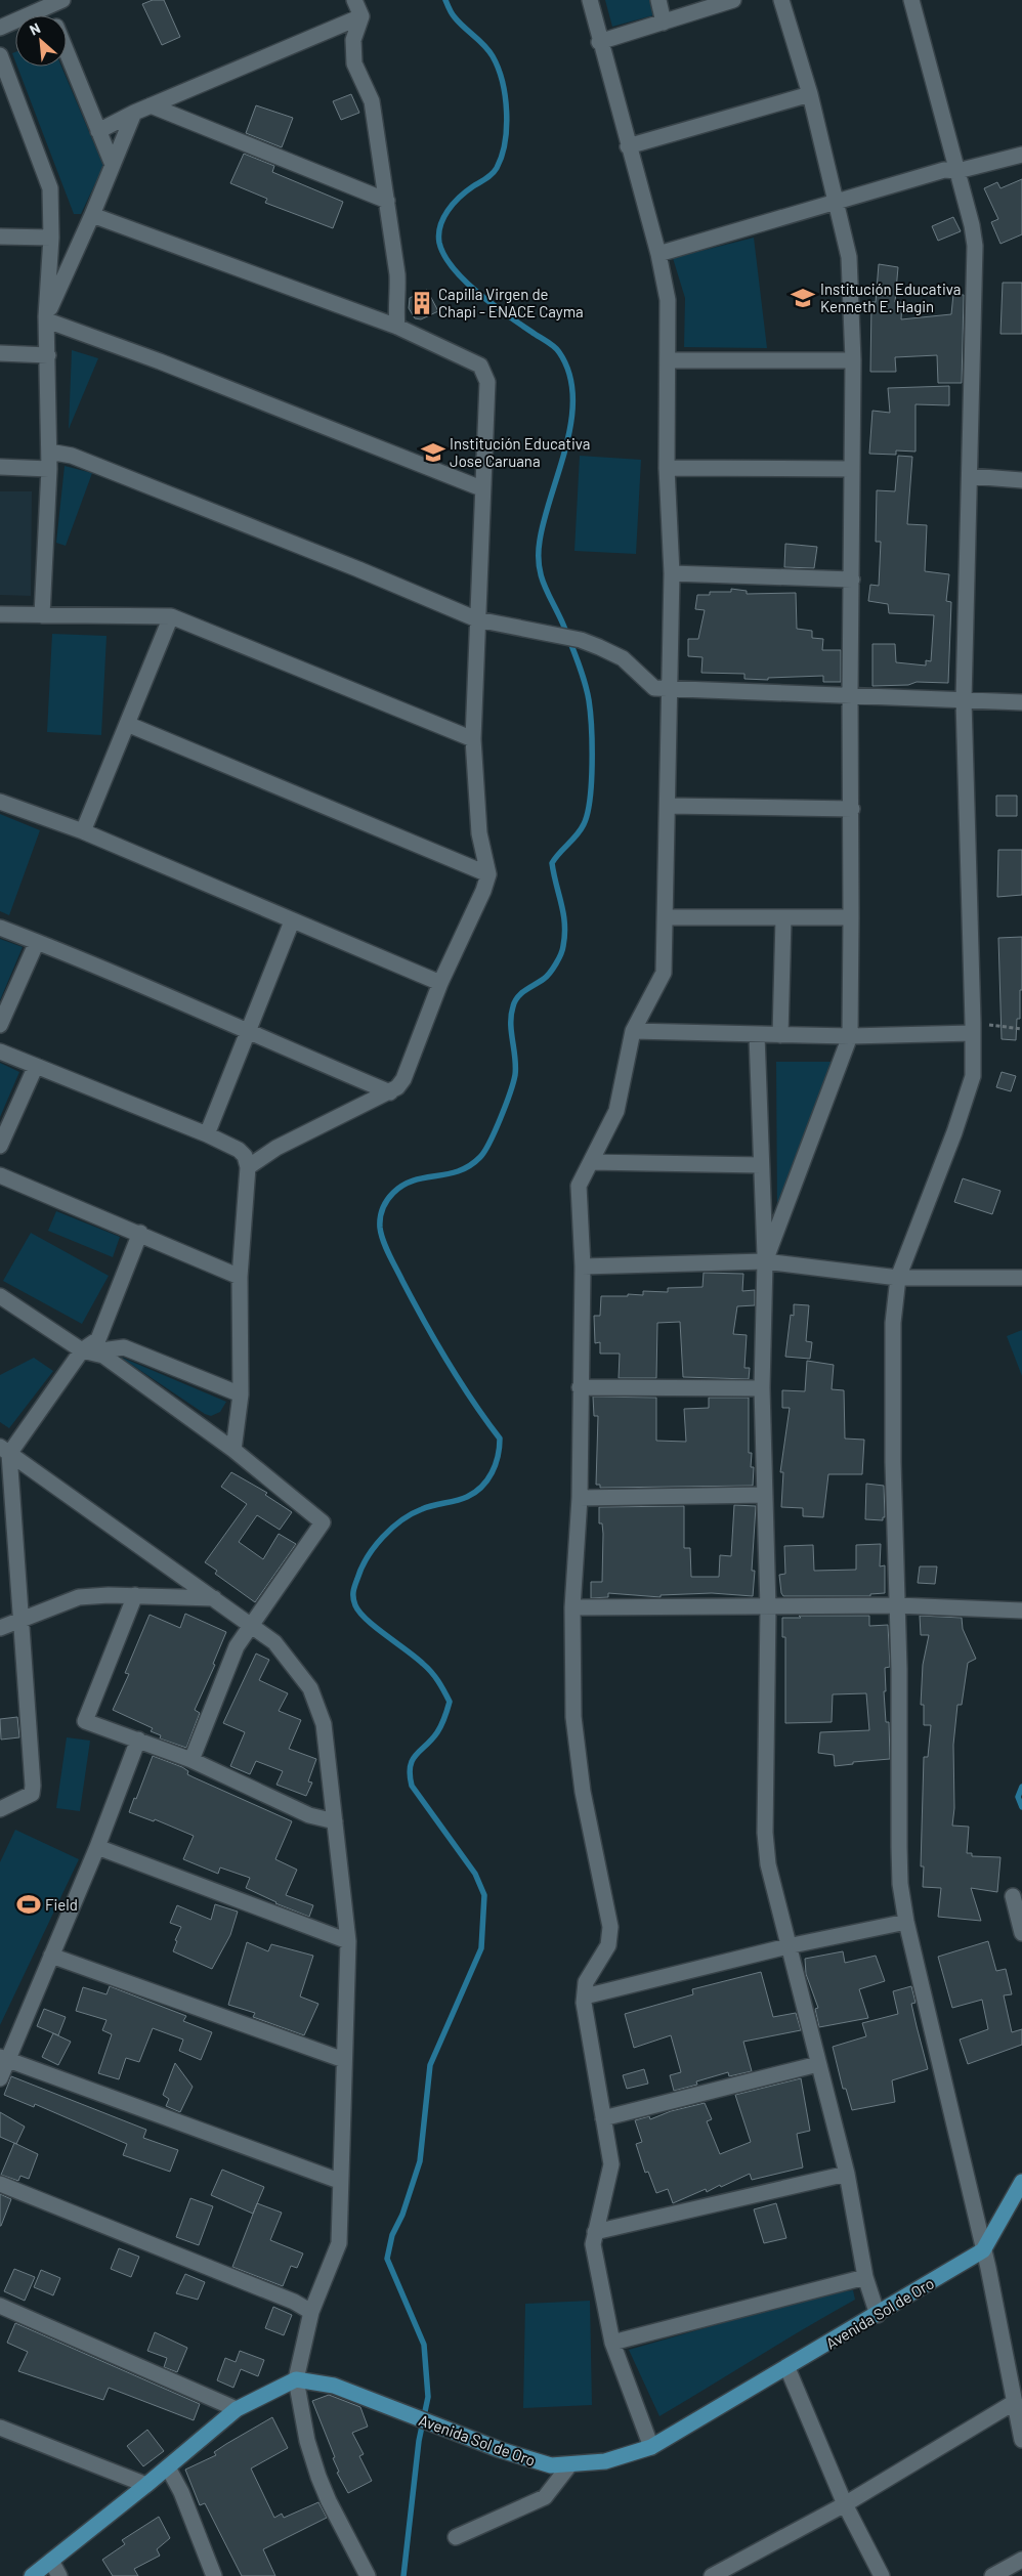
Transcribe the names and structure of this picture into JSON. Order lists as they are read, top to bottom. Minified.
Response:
{"streets":{"main road":["Avenida Sol de Oro"]},"places":{"school or university":["Institución Educativa Kenneth E. Hagin","Institución Educativa Jose Caruana"],"building":["Capilla Virgen de Chapi - ENACE Cayma"],"sports":["Field"]},"north":"top left"}
